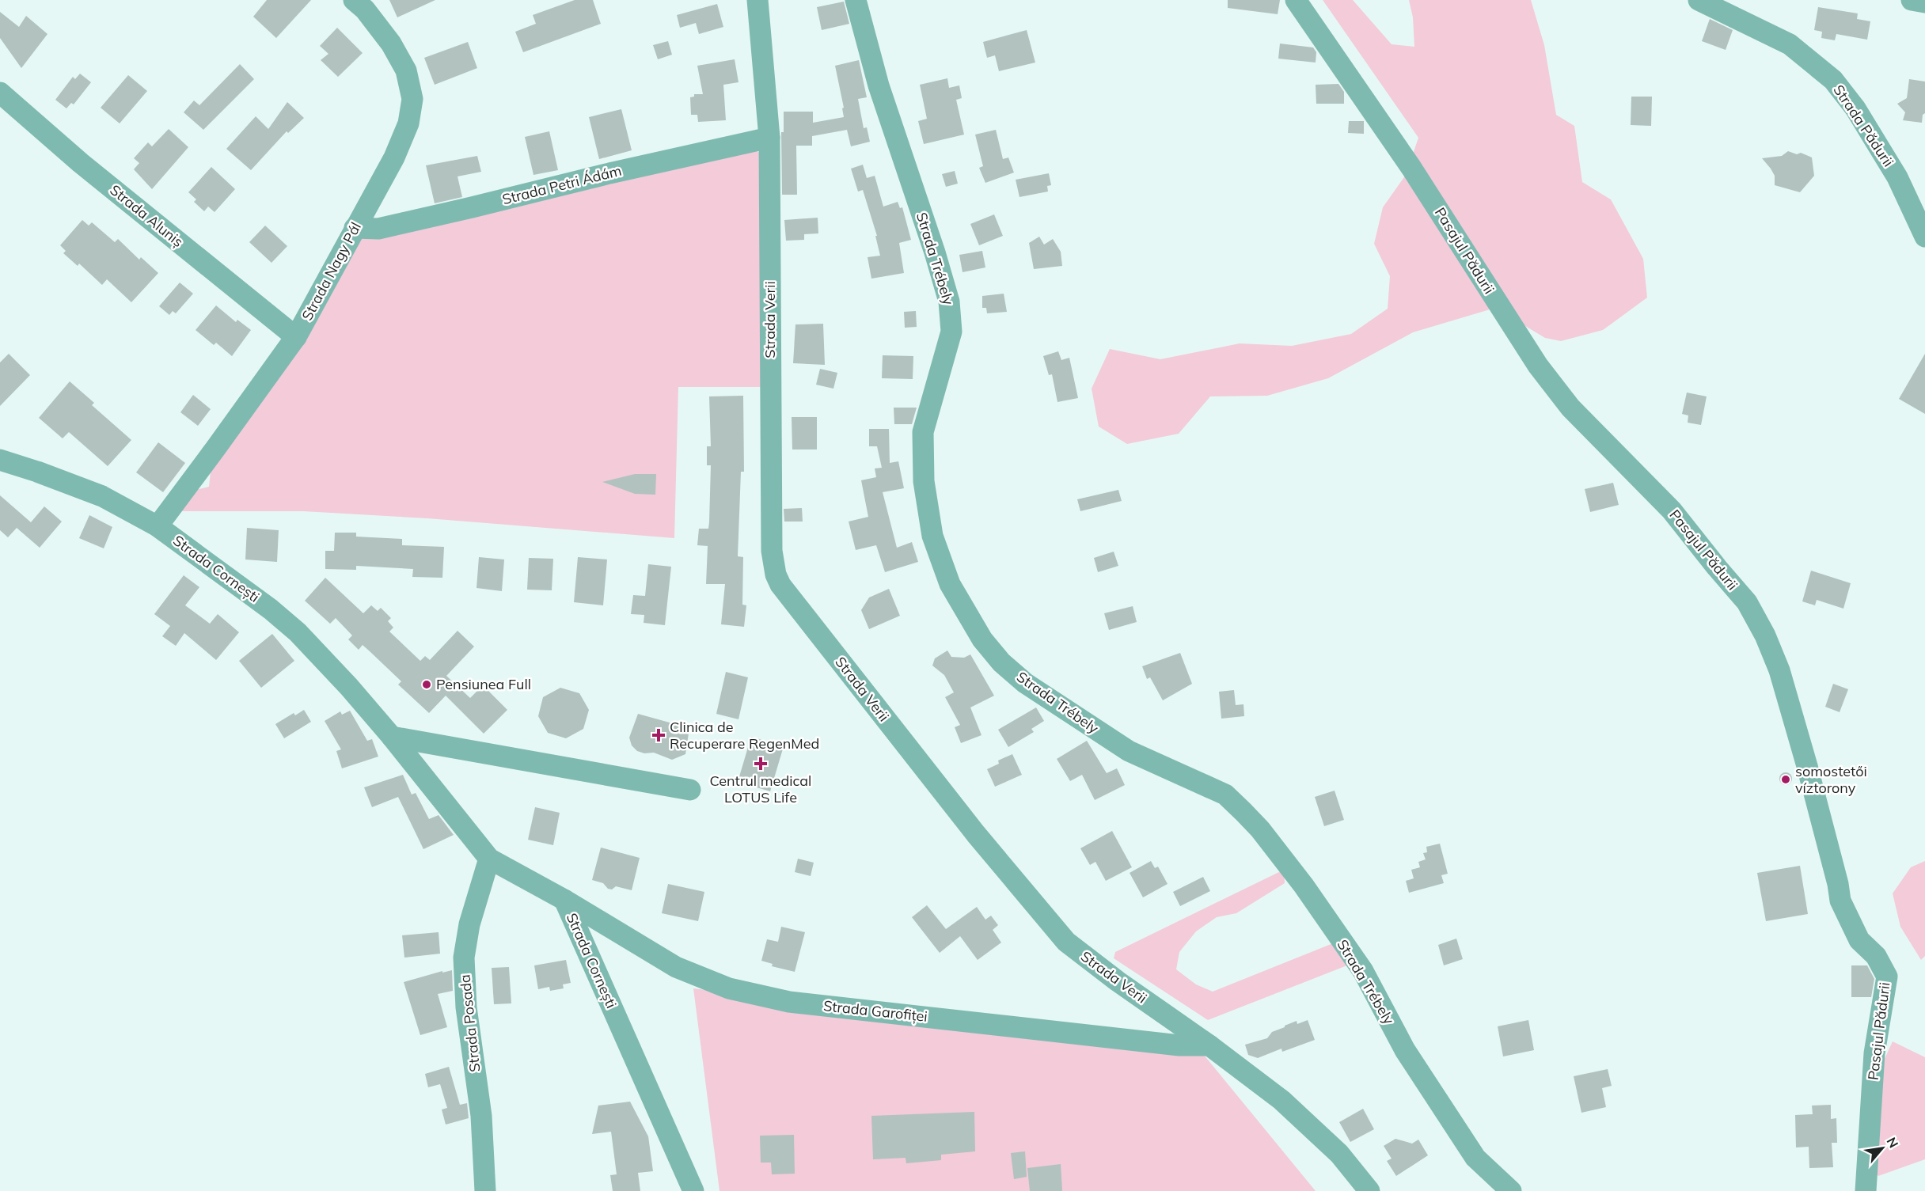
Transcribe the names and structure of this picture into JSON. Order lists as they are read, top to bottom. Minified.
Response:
{"streets":{"street":["Strada Pădurii","Strada Petri Ádám","Strada Aluniș","Pasajul Pădurii","Strada Trébely","Strada Nagy Pál","Strada Verii","Strada Cornești","Strada Garofiței","Strada Posada"]},"crossings":[["Strada Petri Ádám","Strada Nagy Pál"],["Strada Petri Ádám","Strada Verii"],["Strada Aluniș","Strada Nagy Pál"],["Strada Nagy Pál","Strada Cornești"],["Strada Verii","Strada Garofiței"],["Strada Cornești","Strada Garofiței"],["Strada Cornești","Strada Posada"]],"places":{"other":["Pensiunea Full","somostetői víztorony"],"health":["Clinica de Recuperare RegenMed","Centrul medical LOTUS Life"]},"north":"top right"}
